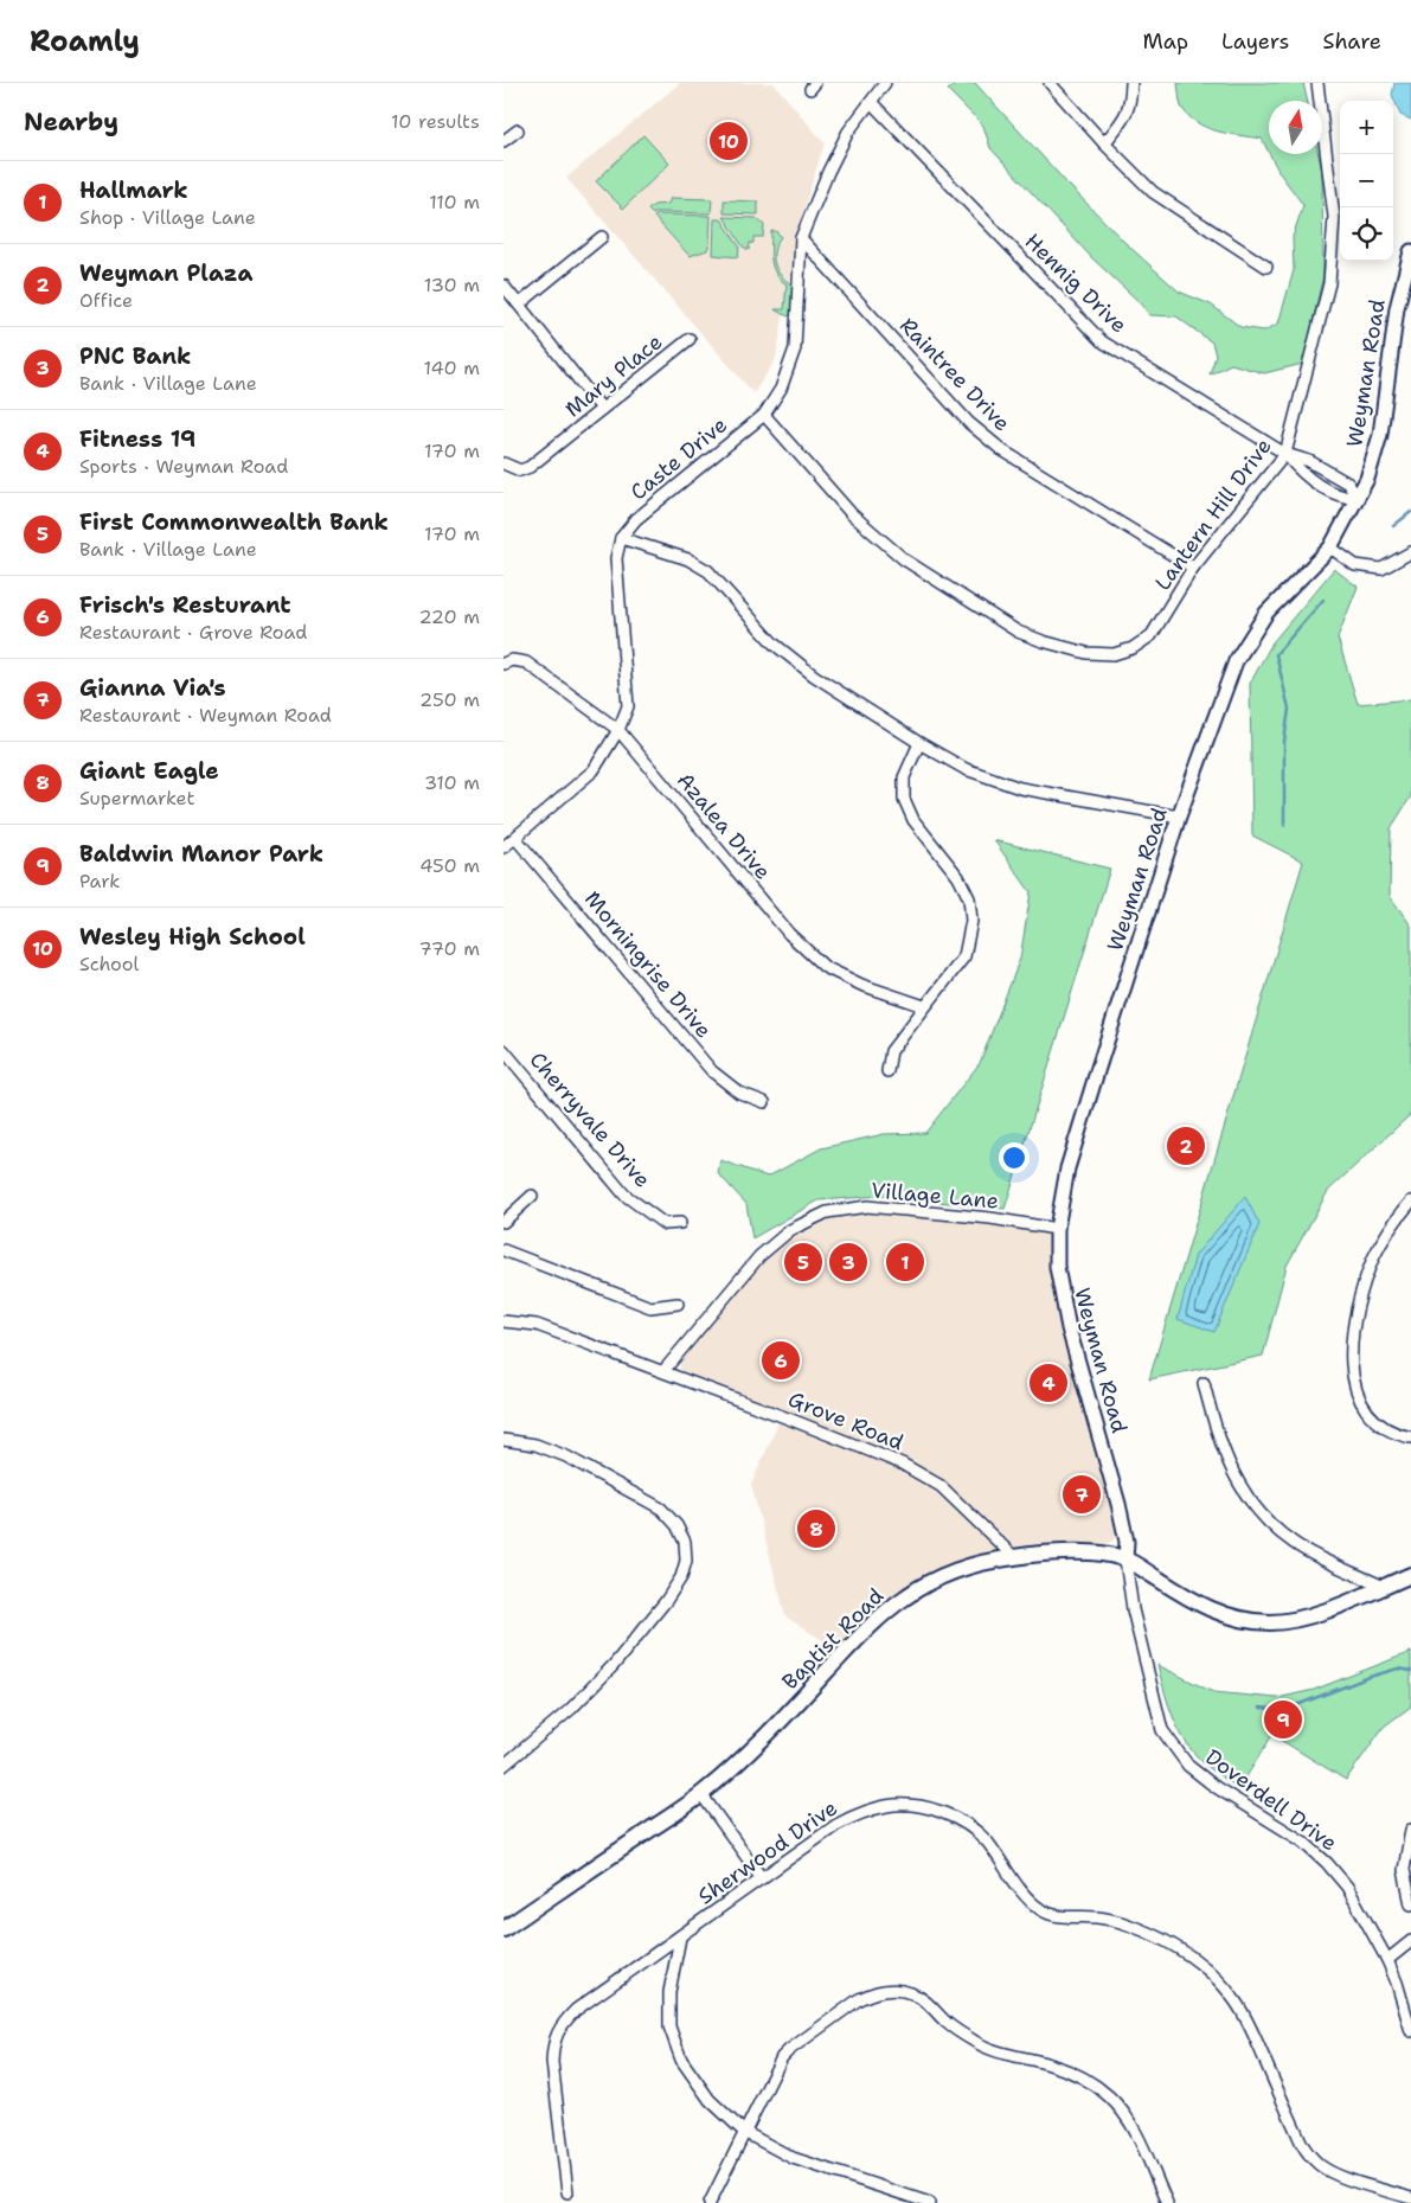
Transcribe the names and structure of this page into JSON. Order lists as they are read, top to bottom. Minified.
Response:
{"streets":{"main road":["Baptist Road"],"street":["Hennig Drive","Weyman Road","Raintree Drive","Mary Place","Caste Drive","Lantern Hill Drive","Azalea Drive","Morningrise Drive","Cherryvale Drive","Village Lane","Grove Road","Doverdell Drive","Sherwood Drive"]},"crossings":[["Hennig Drive","Weyman Road"],["Hennig Drive","Caste Drive"],["Hennig Drive","Lantern Hill Drive"],["Weyman Road","Village Lane"],["Weyman Road","Baptist Road"],["Weyman Road","Doverdell Drive"],["Raintree Drive","Caste Drive"],["Raintree Drive","Lantern Hill Drive"],["Caste Drive","Lantern Hill Drive"],["Village Lane","Grove Road"],["Grove Road","Baptist Road"],["Baptist Road","Doverdell Drive"]],"north":"top","page":{"header":"Roamly","nav":["Map","Layers","Share"],"heading":["Nearby","10 results"],"map_buttons":["+","−"],"pins":["10","2","1","3","5","6","4","7","8","9"],"list":[{"mark":"1","name":"Hallmark","note":"Shop · Village Lane","value":"110 m"},{"mark":"2","name":"Weyman Plaza","note":"Office","value":"130 m"},{"mark":"3","name":"PNC Bank","note":"Bank · Village Lane","value":"140 m"},{"mark":"4","name":"Fitness 19","note":"Sports · Weyman Road","value":"170 m"},{"mark":"5","name":"First Commonwealth Bank","note":"Bank · Village Lane","value":"170 m"},{"mark":"6","name":"Frisch's Resturant","note":"Restaurant · Grove Road","value":"220 m"},{"mark":"7","name":"Gianna Via's","note":"Restaurant · Weyman Road","value":"250 m"},{"mark":"8","name":"Giant Eagle","note":"Supermarket","value":"310 m"},{"mark":"9","name":"Baldwin Manor Park","note":"Park","value":"450 m"},{"mark":"10","name":"Wesley High School","note":"School","value":"770 m"}]}}
